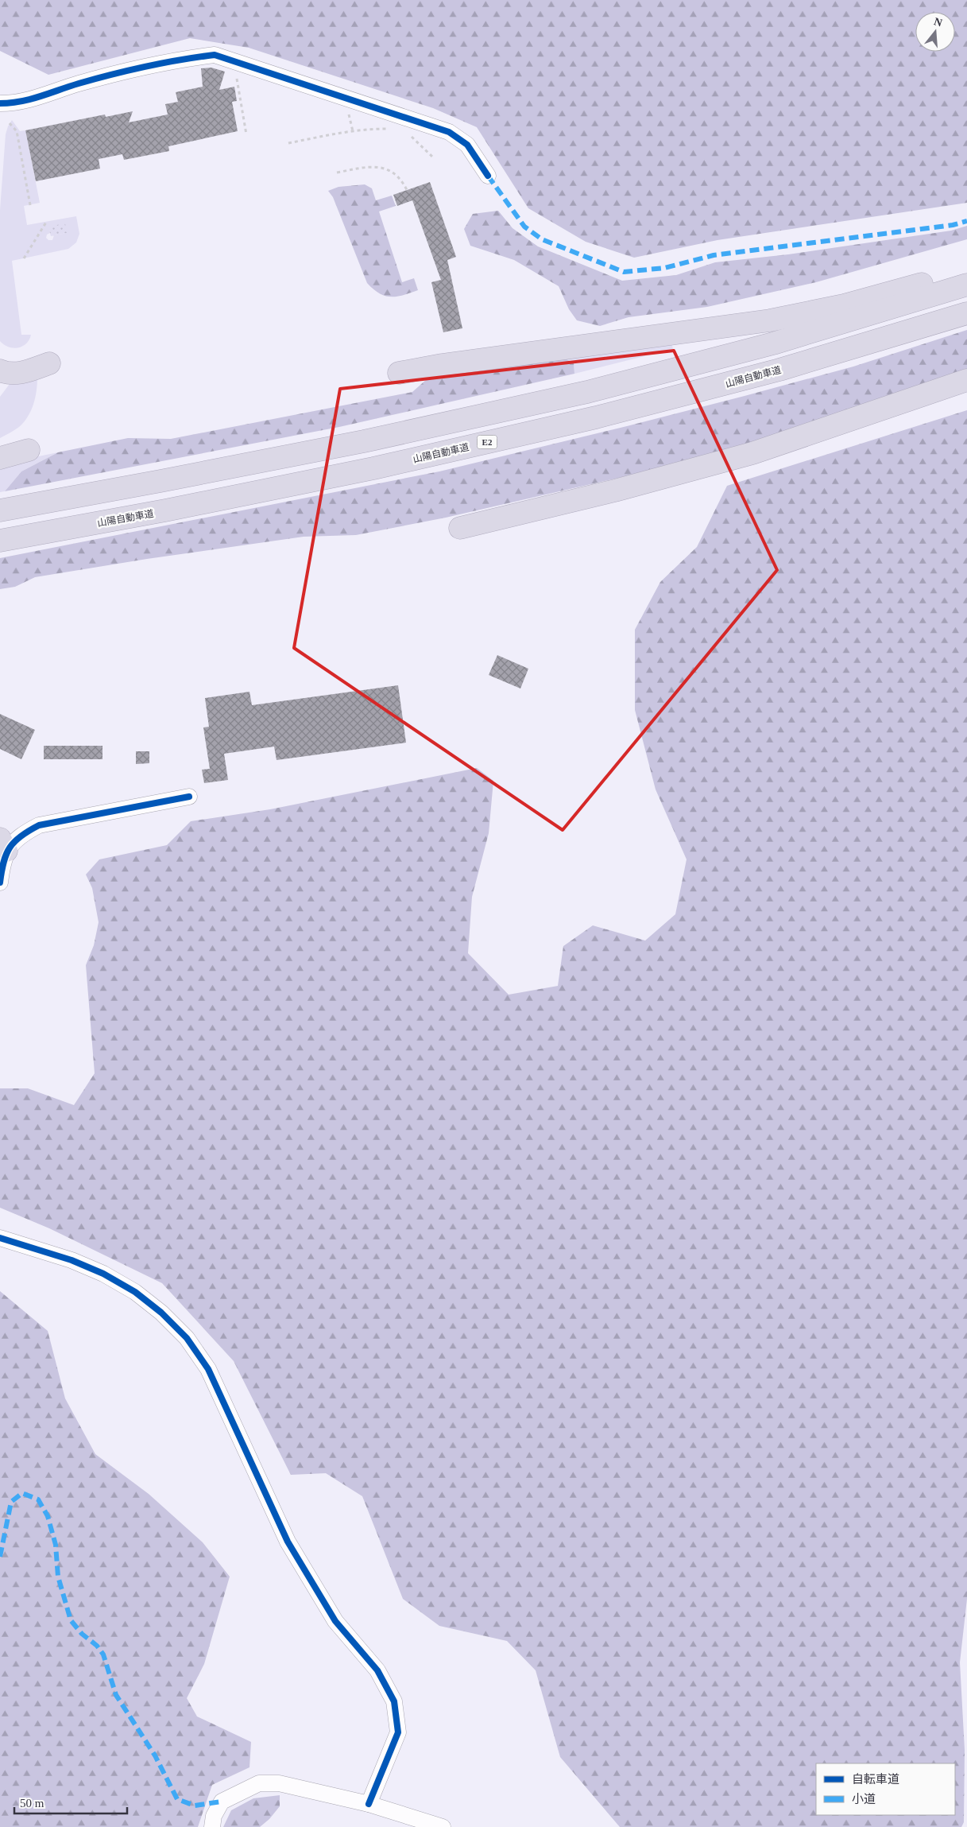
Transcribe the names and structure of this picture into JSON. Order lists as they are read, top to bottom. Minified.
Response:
{"streets":{"highway":["山陽自動車道","E2"]},"legend":["自転車道","小道"],"scale_bar":"50 m","north":"top"}
